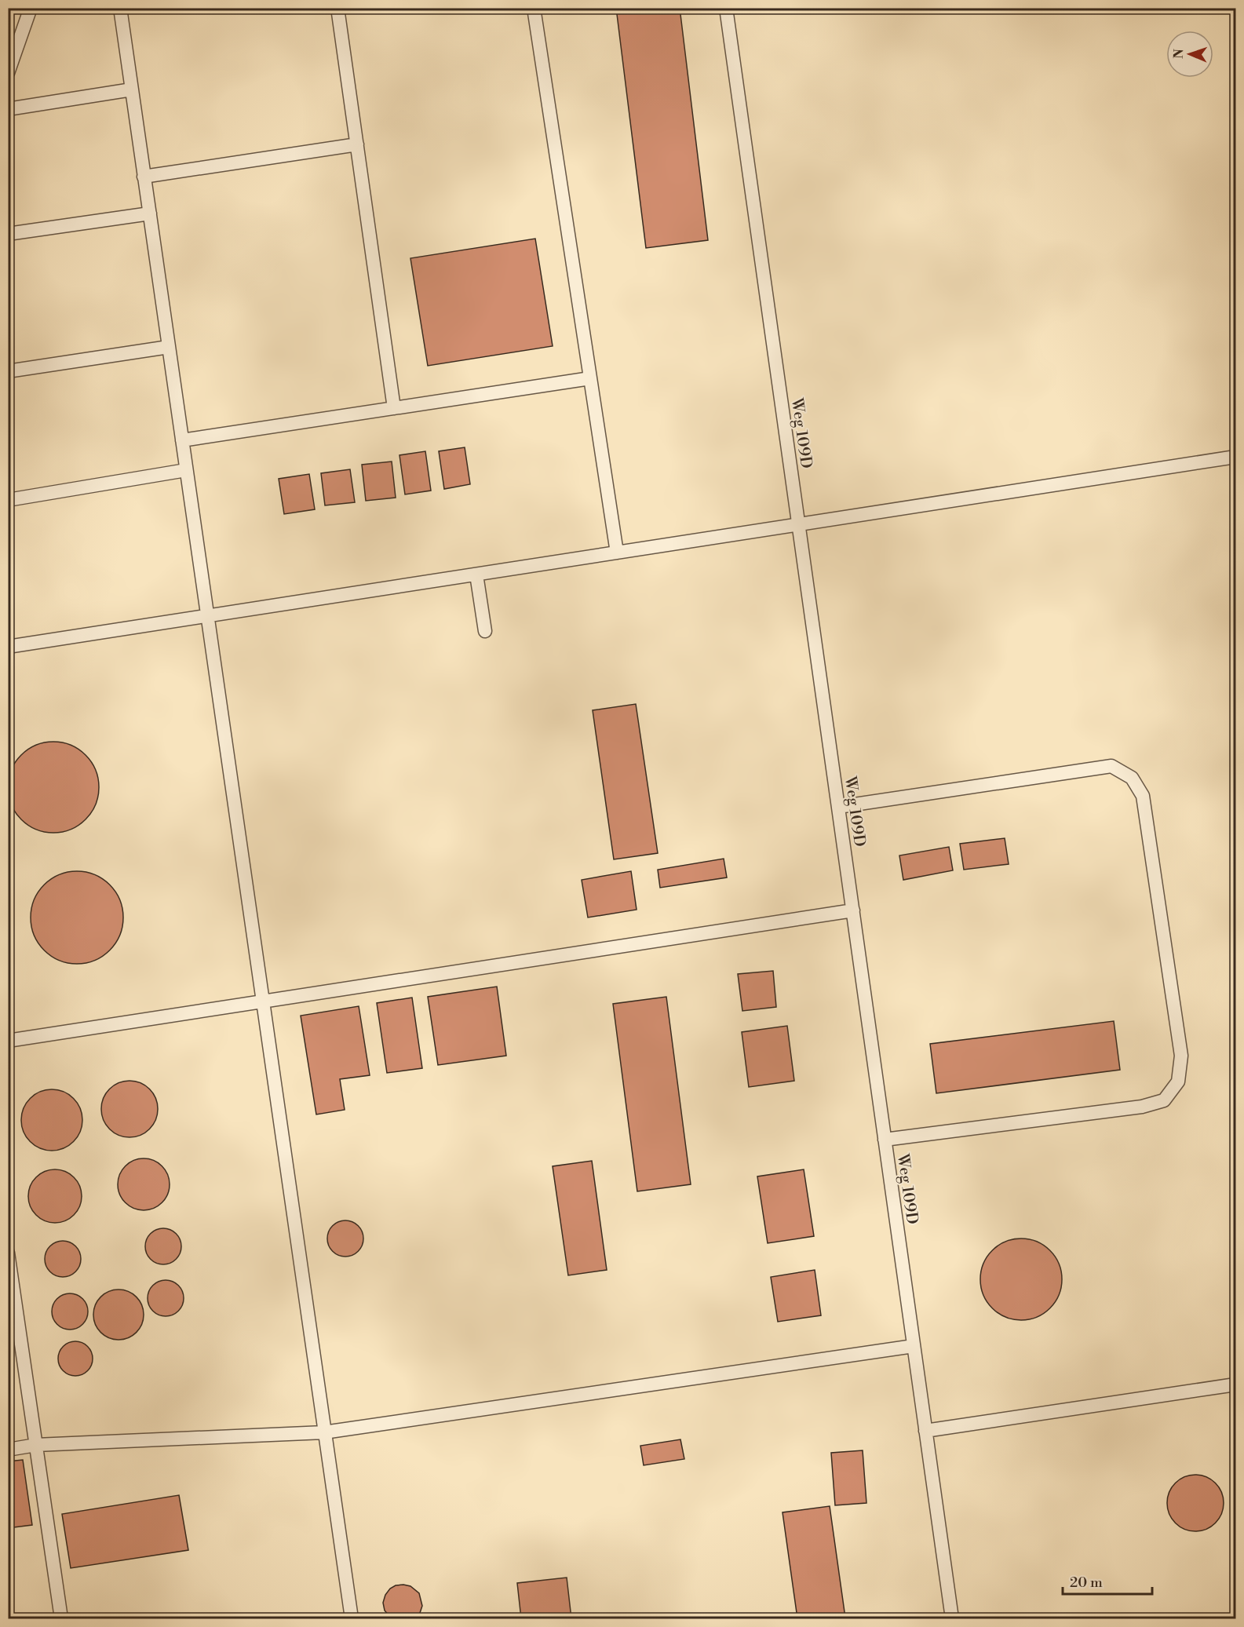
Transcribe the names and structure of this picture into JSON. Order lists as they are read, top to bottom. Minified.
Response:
{"streets":{"lane":["Weg 109D"]},"scale_bar":"20 m","north":"left"}
